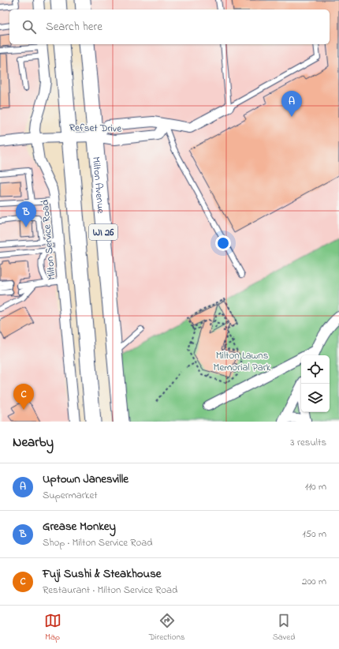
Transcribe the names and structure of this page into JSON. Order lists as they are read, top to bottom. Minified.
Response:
{"streets":{"main road":["Milton Avenue","WI 26"],"street":["Refset Drive","Milton Service Road"]},"crossings":[["Refset Drive","Milton Avenue"],["Refset Drive","WI 26"],["Refset Drive","Milton Service Road"]],"parks":["Milton Lawns Memorial Park"],"page":{"search":"Search here","pins":["A","B","C"],"heading":["Nearby","3 results"],"list":[{"mark":"A","name":"Uptown Janesville","note":"Supermarket","value":"110 m"},{"mark":"B","name":"Grease Monkey","note":"Shop · Milton Service Road","value":"150 m"},{"mark":"C","name":"Fuji Sushi & Steakhouse","note":"Restaurant · Milton Service Road","value":"200 m"}],"nav":["Map","Directions","Saved"]}}
